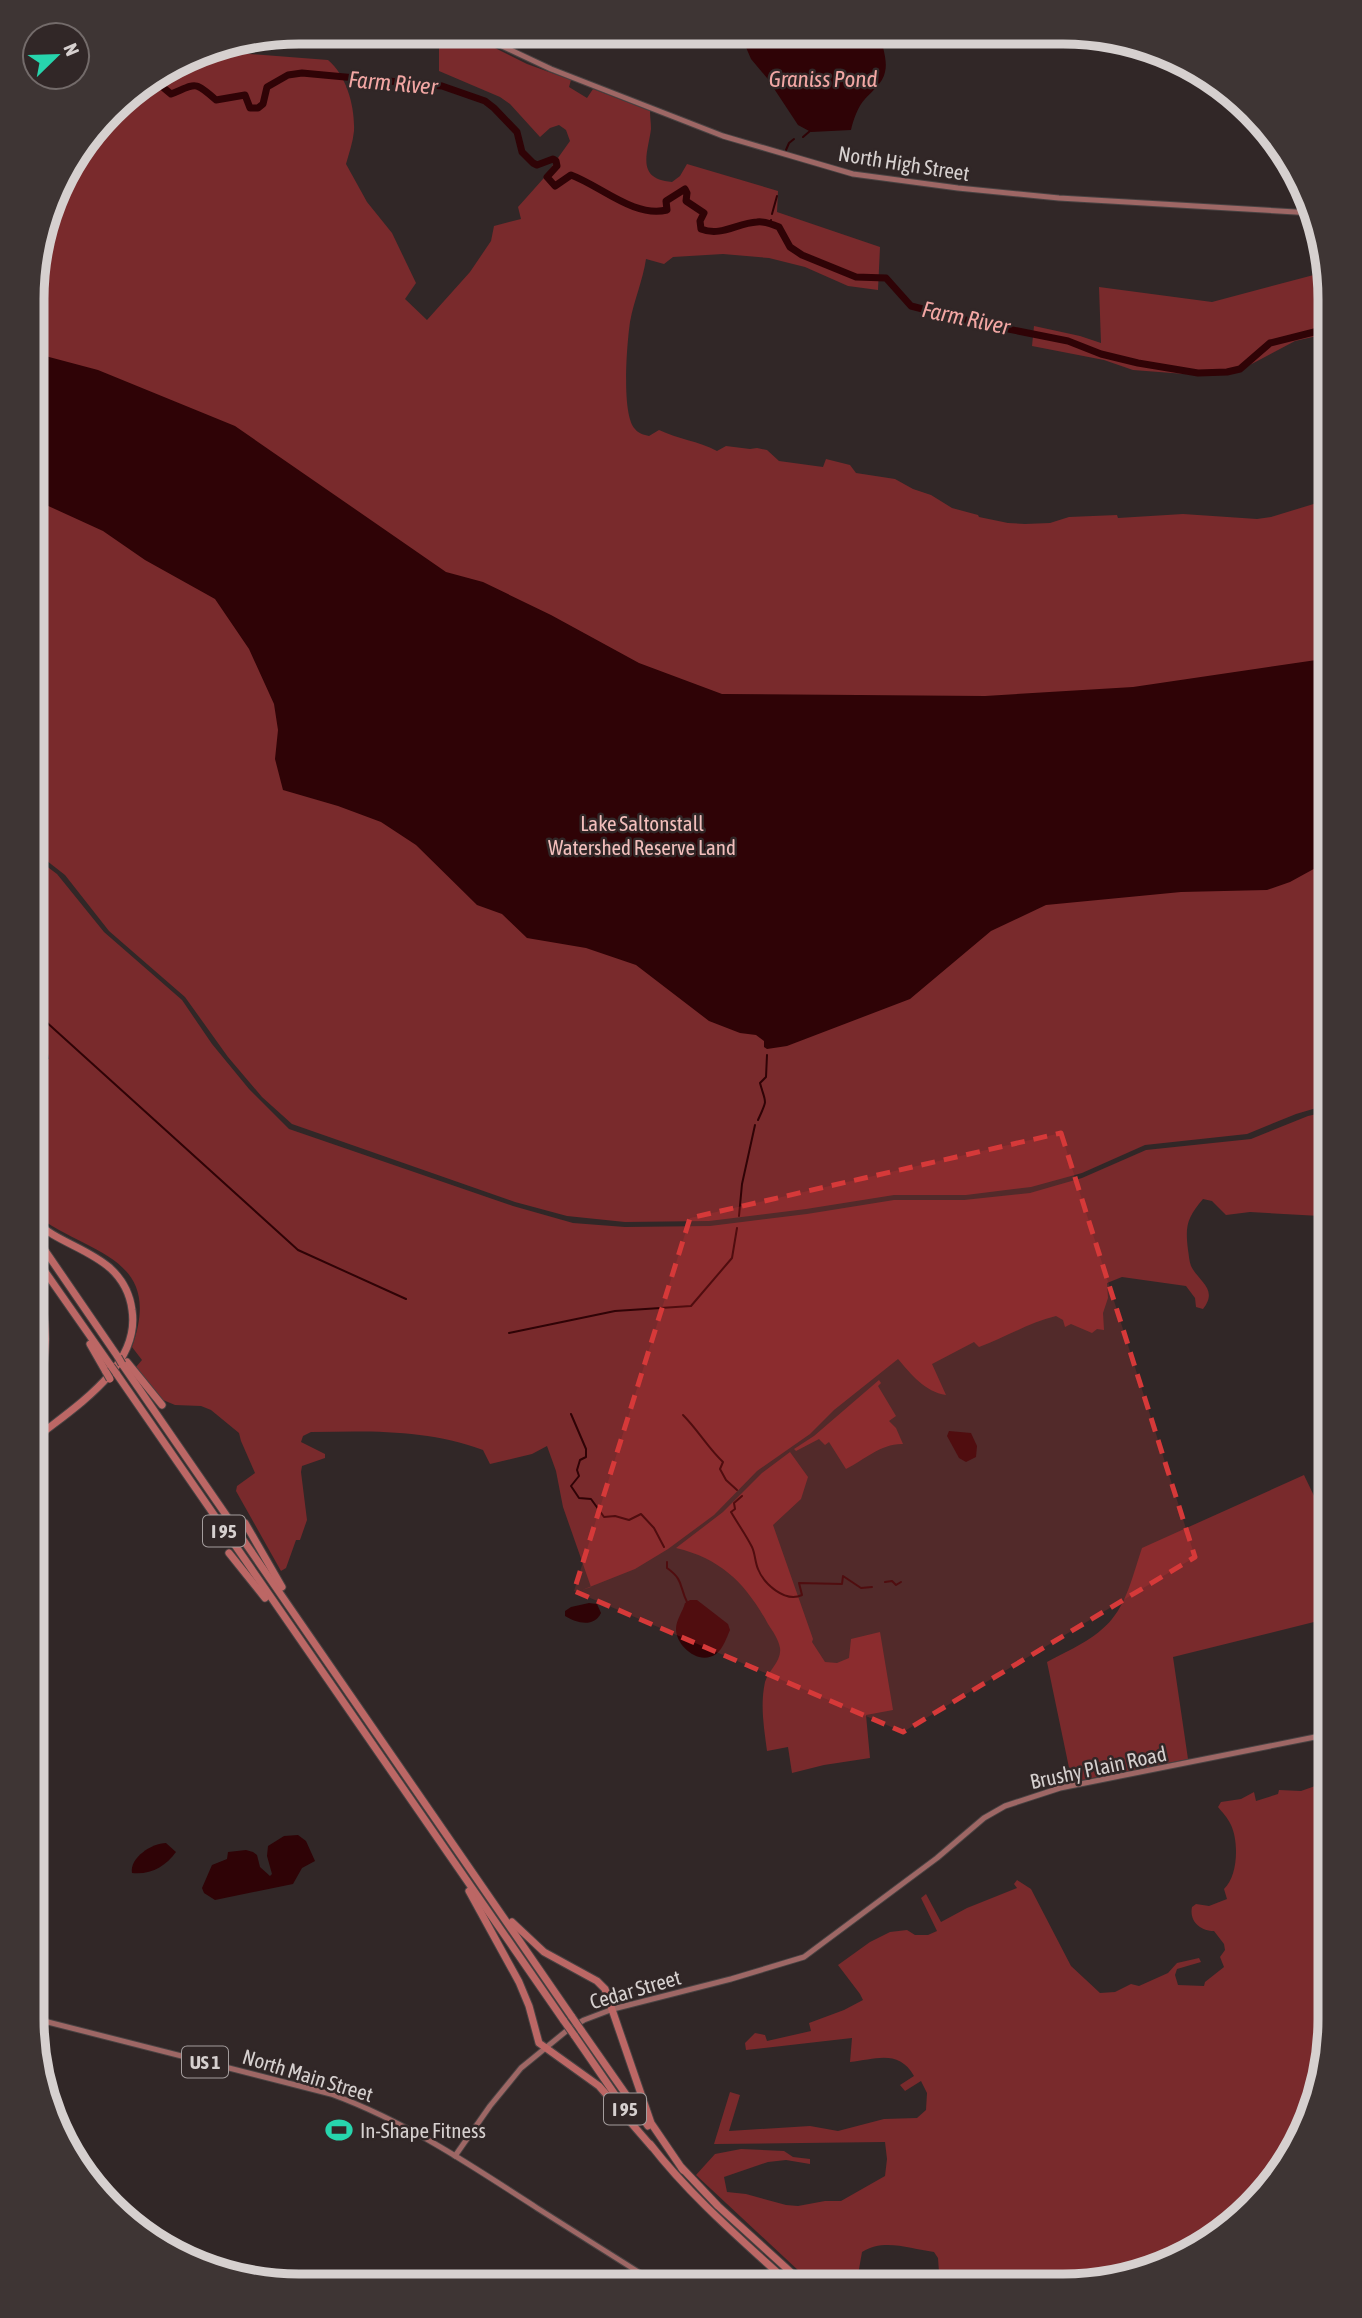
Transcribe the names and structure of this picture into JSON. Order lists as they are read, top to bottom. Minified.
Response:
{"streets":{"highway":["I 95"],"main road":["North High Street","Brushy Plain Road","Cedar Street","US 1","North Main Street"]},"crossings":[["Brushy Plain Road","Cedar Street"],["Cedar Street","North Main Street"]],"water":["Graniss Pond","Farm River"],"parks":["Lake Saltonstall Watershed Reserve Land"],"places":{"sports":["In-Shape Fitness"]},"north":"top right"}
